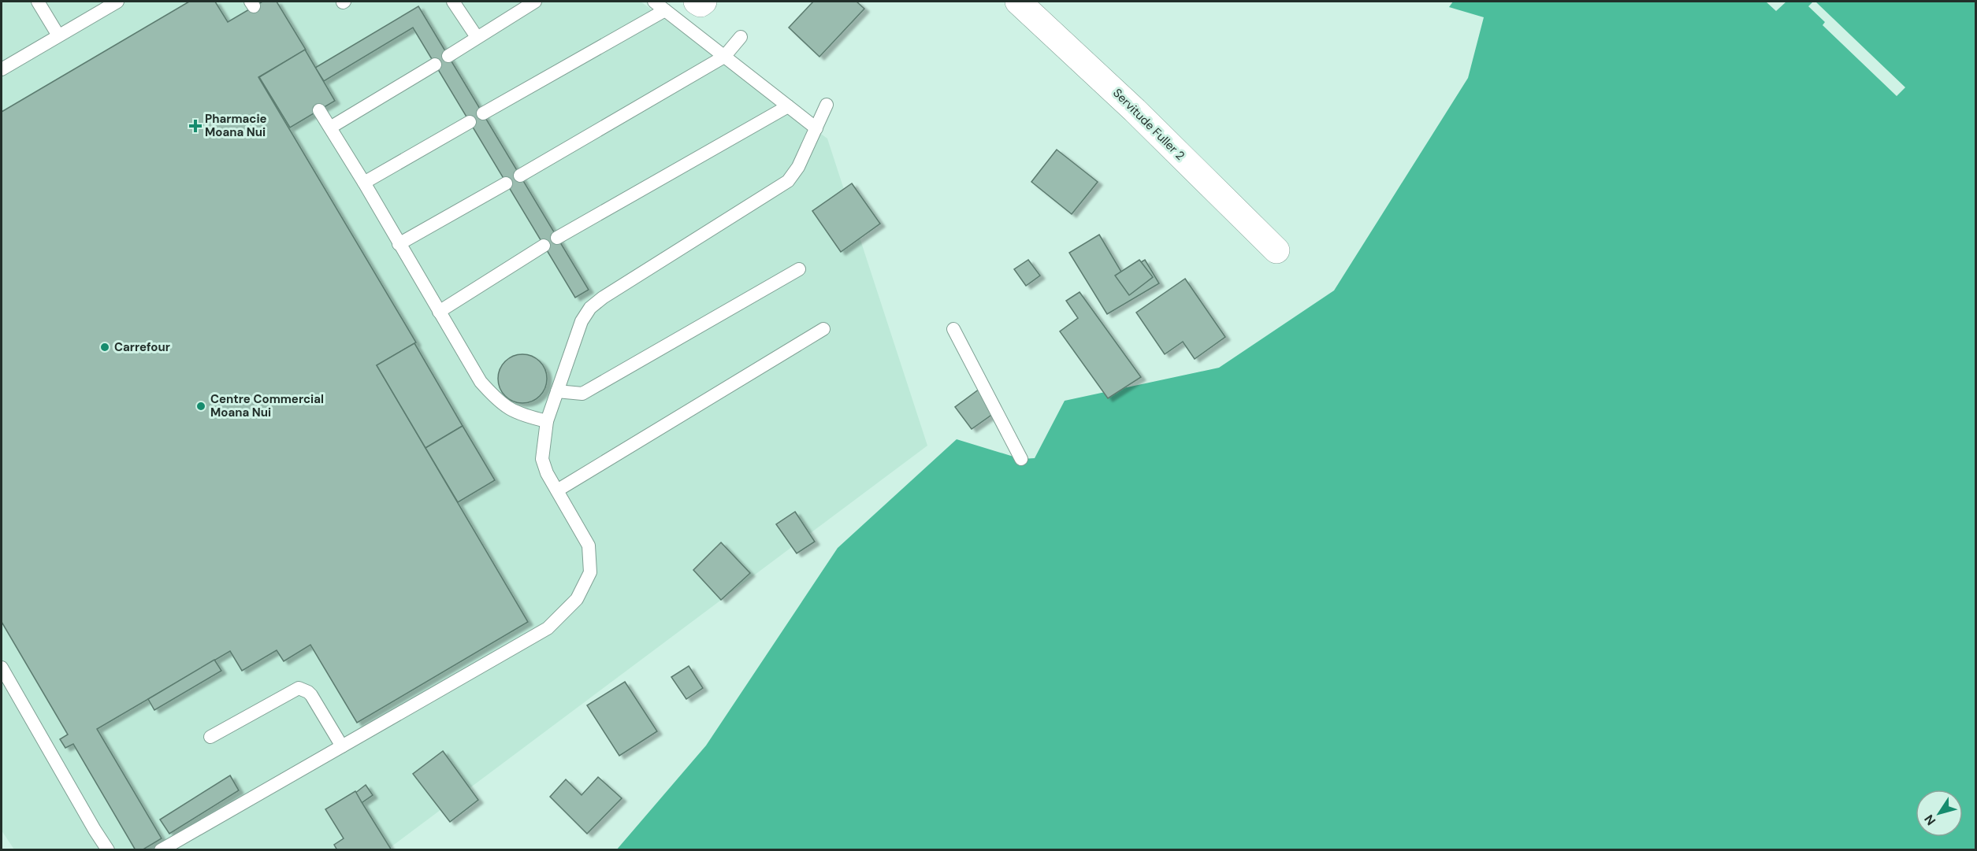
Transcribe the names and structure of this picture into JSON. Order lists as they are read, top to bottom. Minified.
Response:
{"streets":{"street":["Servitude Fuller 2"]},"places":{"health":["Pharmacie Moana Nui"],"other":["Carrefour","Centre Commercial Moana Nui"]},"north":"bottom left"}
